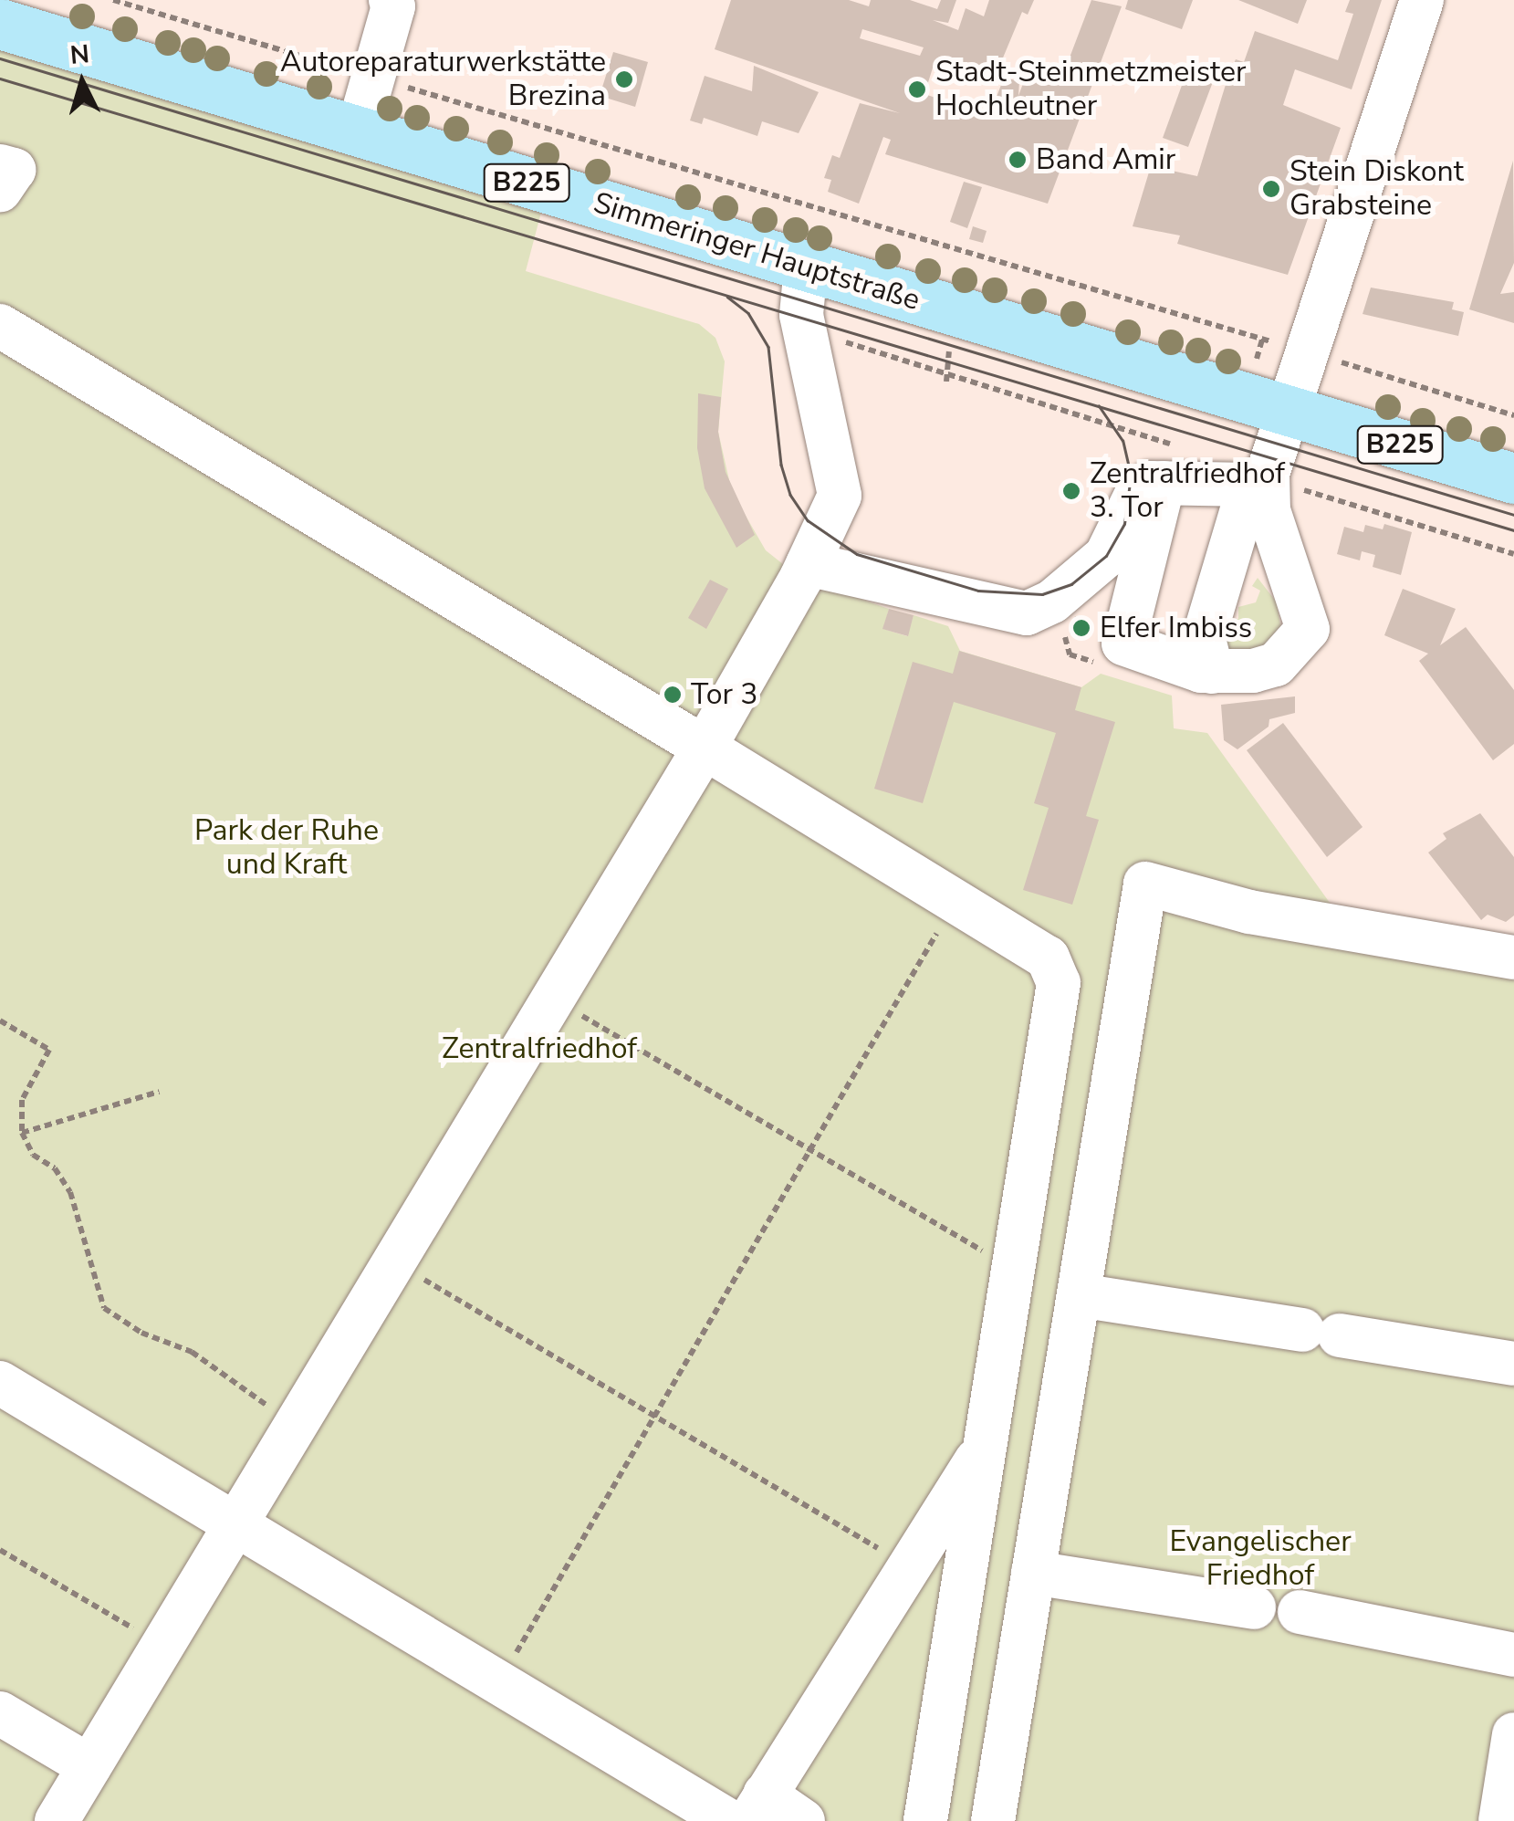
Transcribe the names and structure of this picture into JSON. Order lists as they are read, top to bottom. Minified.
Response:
{"streets":{"main road":["B225","Simmeringer Hauptstraße"]},"parks":["Park der Ruhe und Kraft","Zentralfriedhof","Evangelischer Friedhof"],"places":["Autoreparaturwerkstätte Brezina","Stadt-Steinmetzmeister Hochleutner","Band Amir","Stein Diskont Grabsteine","Zentralfriedhof 3. Tor","Elfer Imbiss","Tor 3"],"north":"top"}
